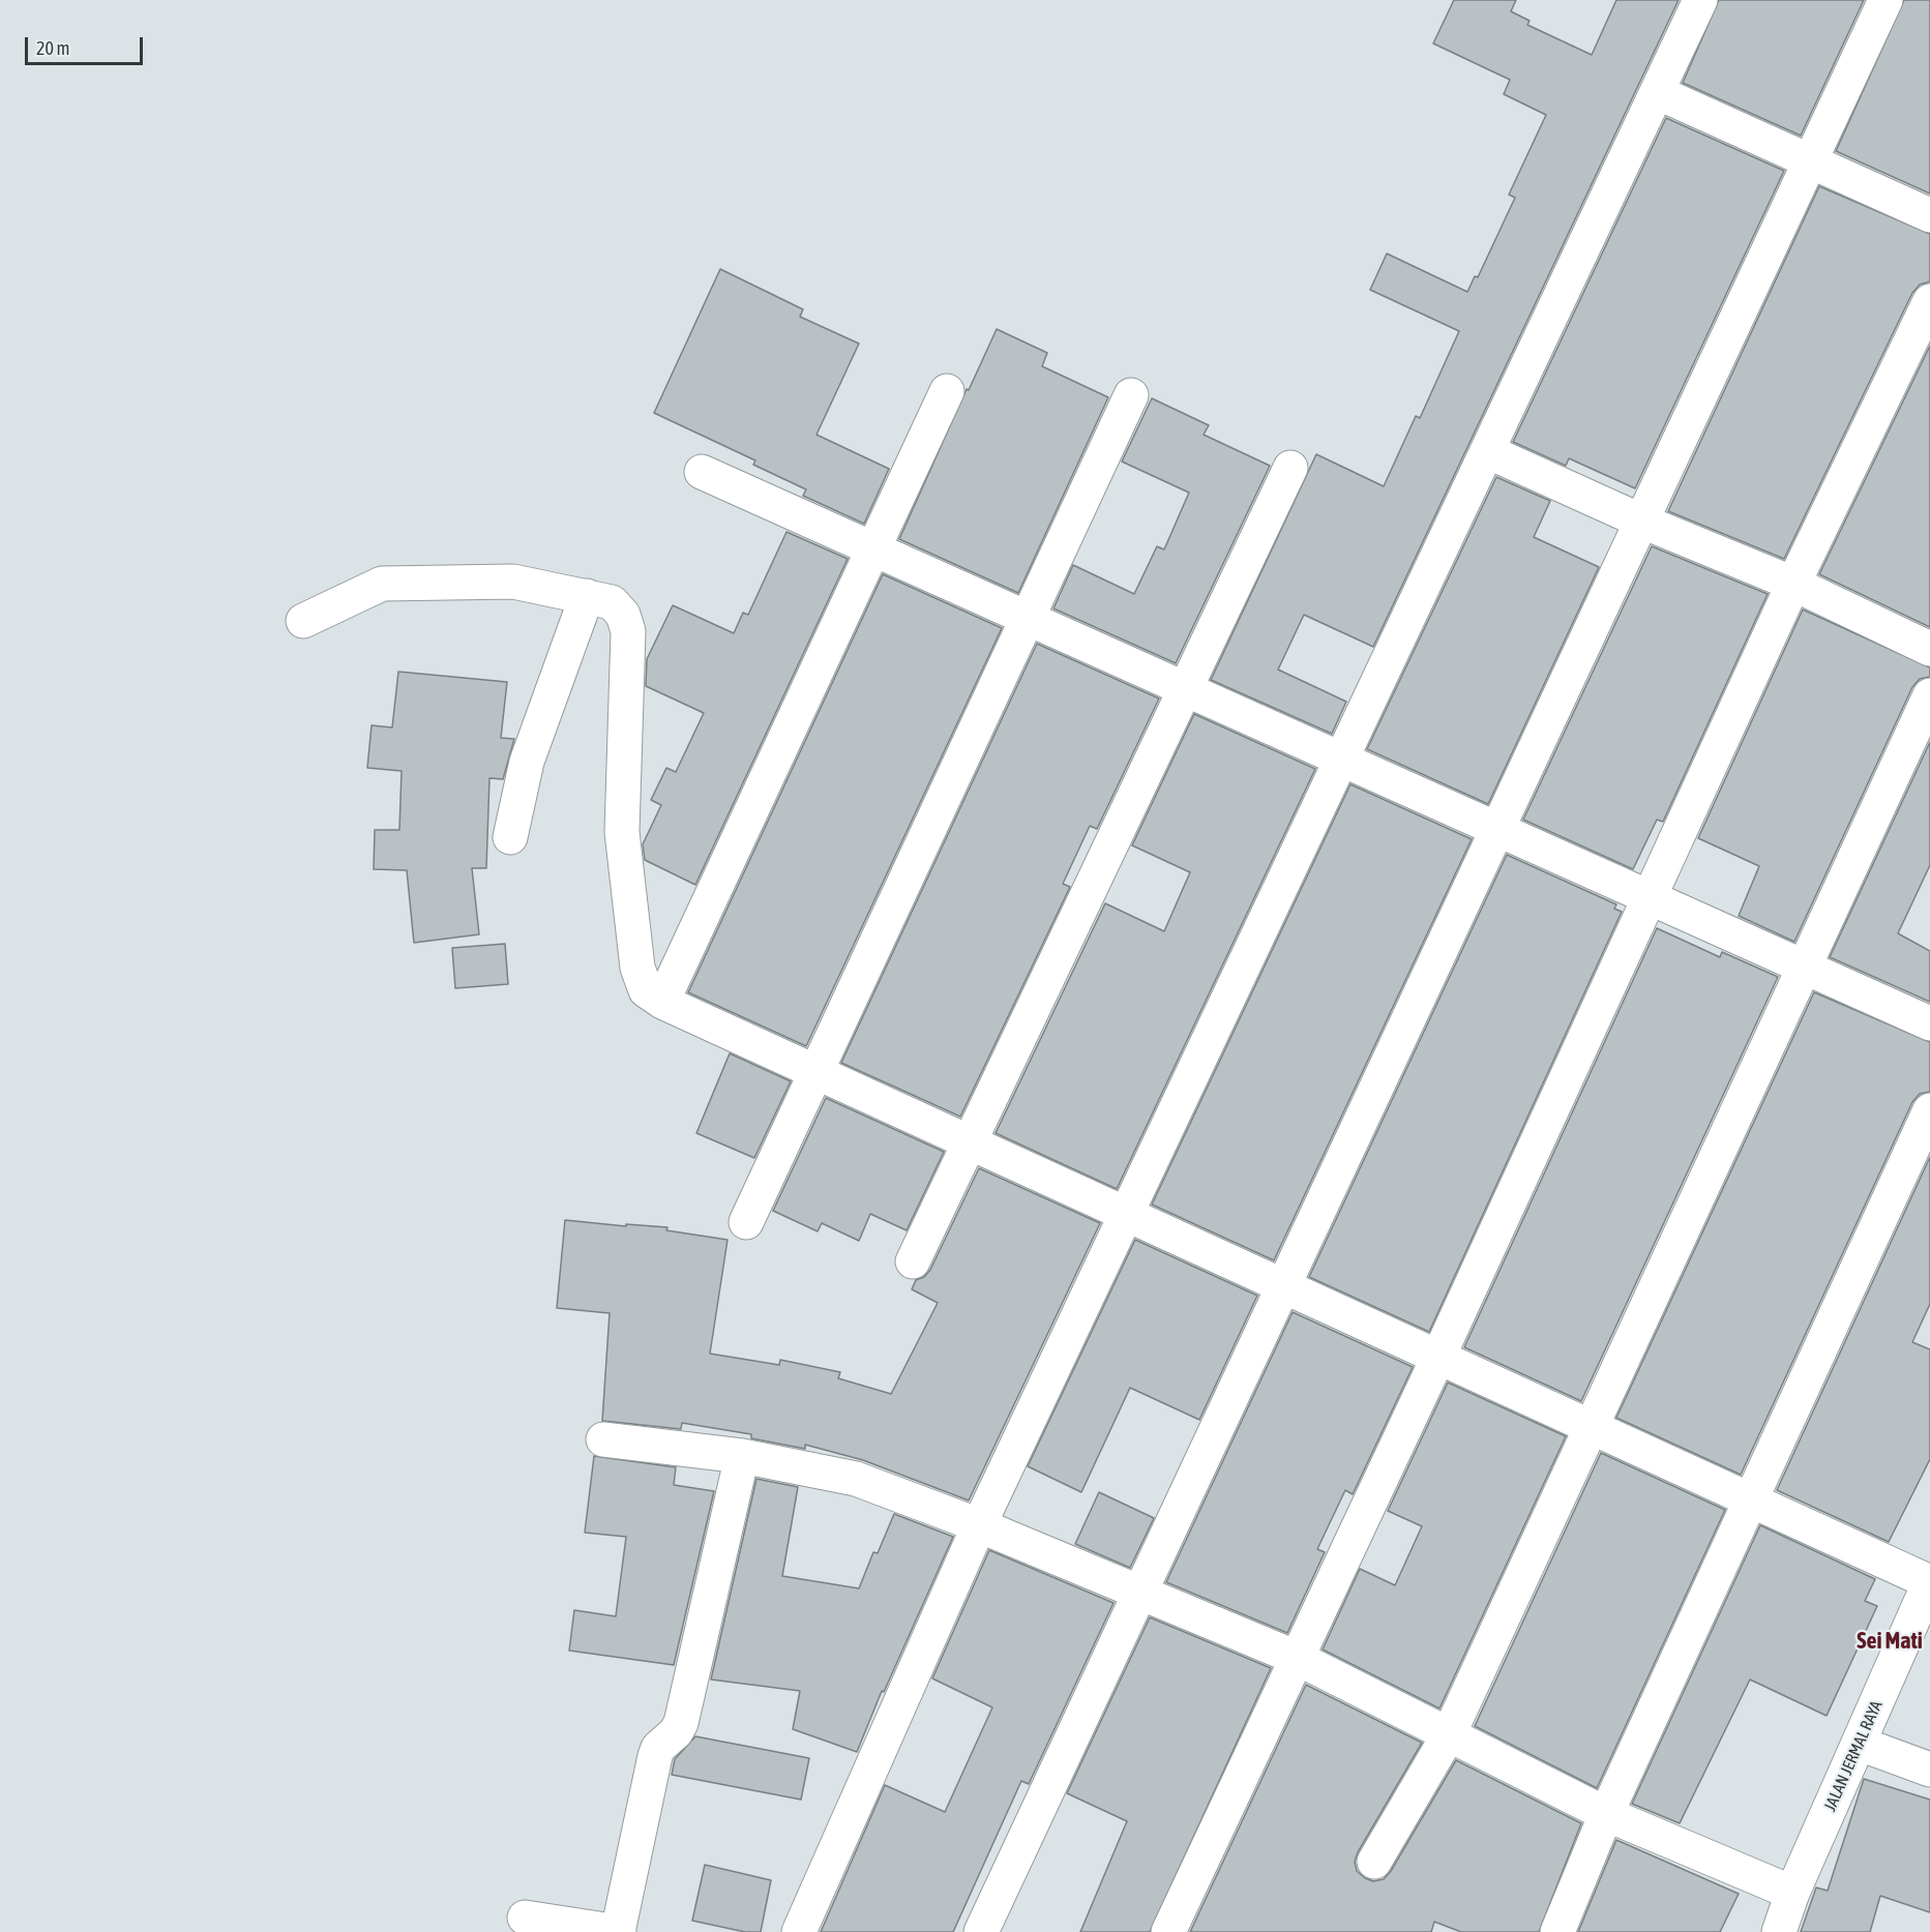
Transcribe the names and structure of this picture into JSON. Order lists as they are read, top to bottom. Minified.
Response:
{"streets":{"street":["JALAN JERMAL RAYA"]},"districts":["Sei Mati"],"scale_bar":"20 m"}
